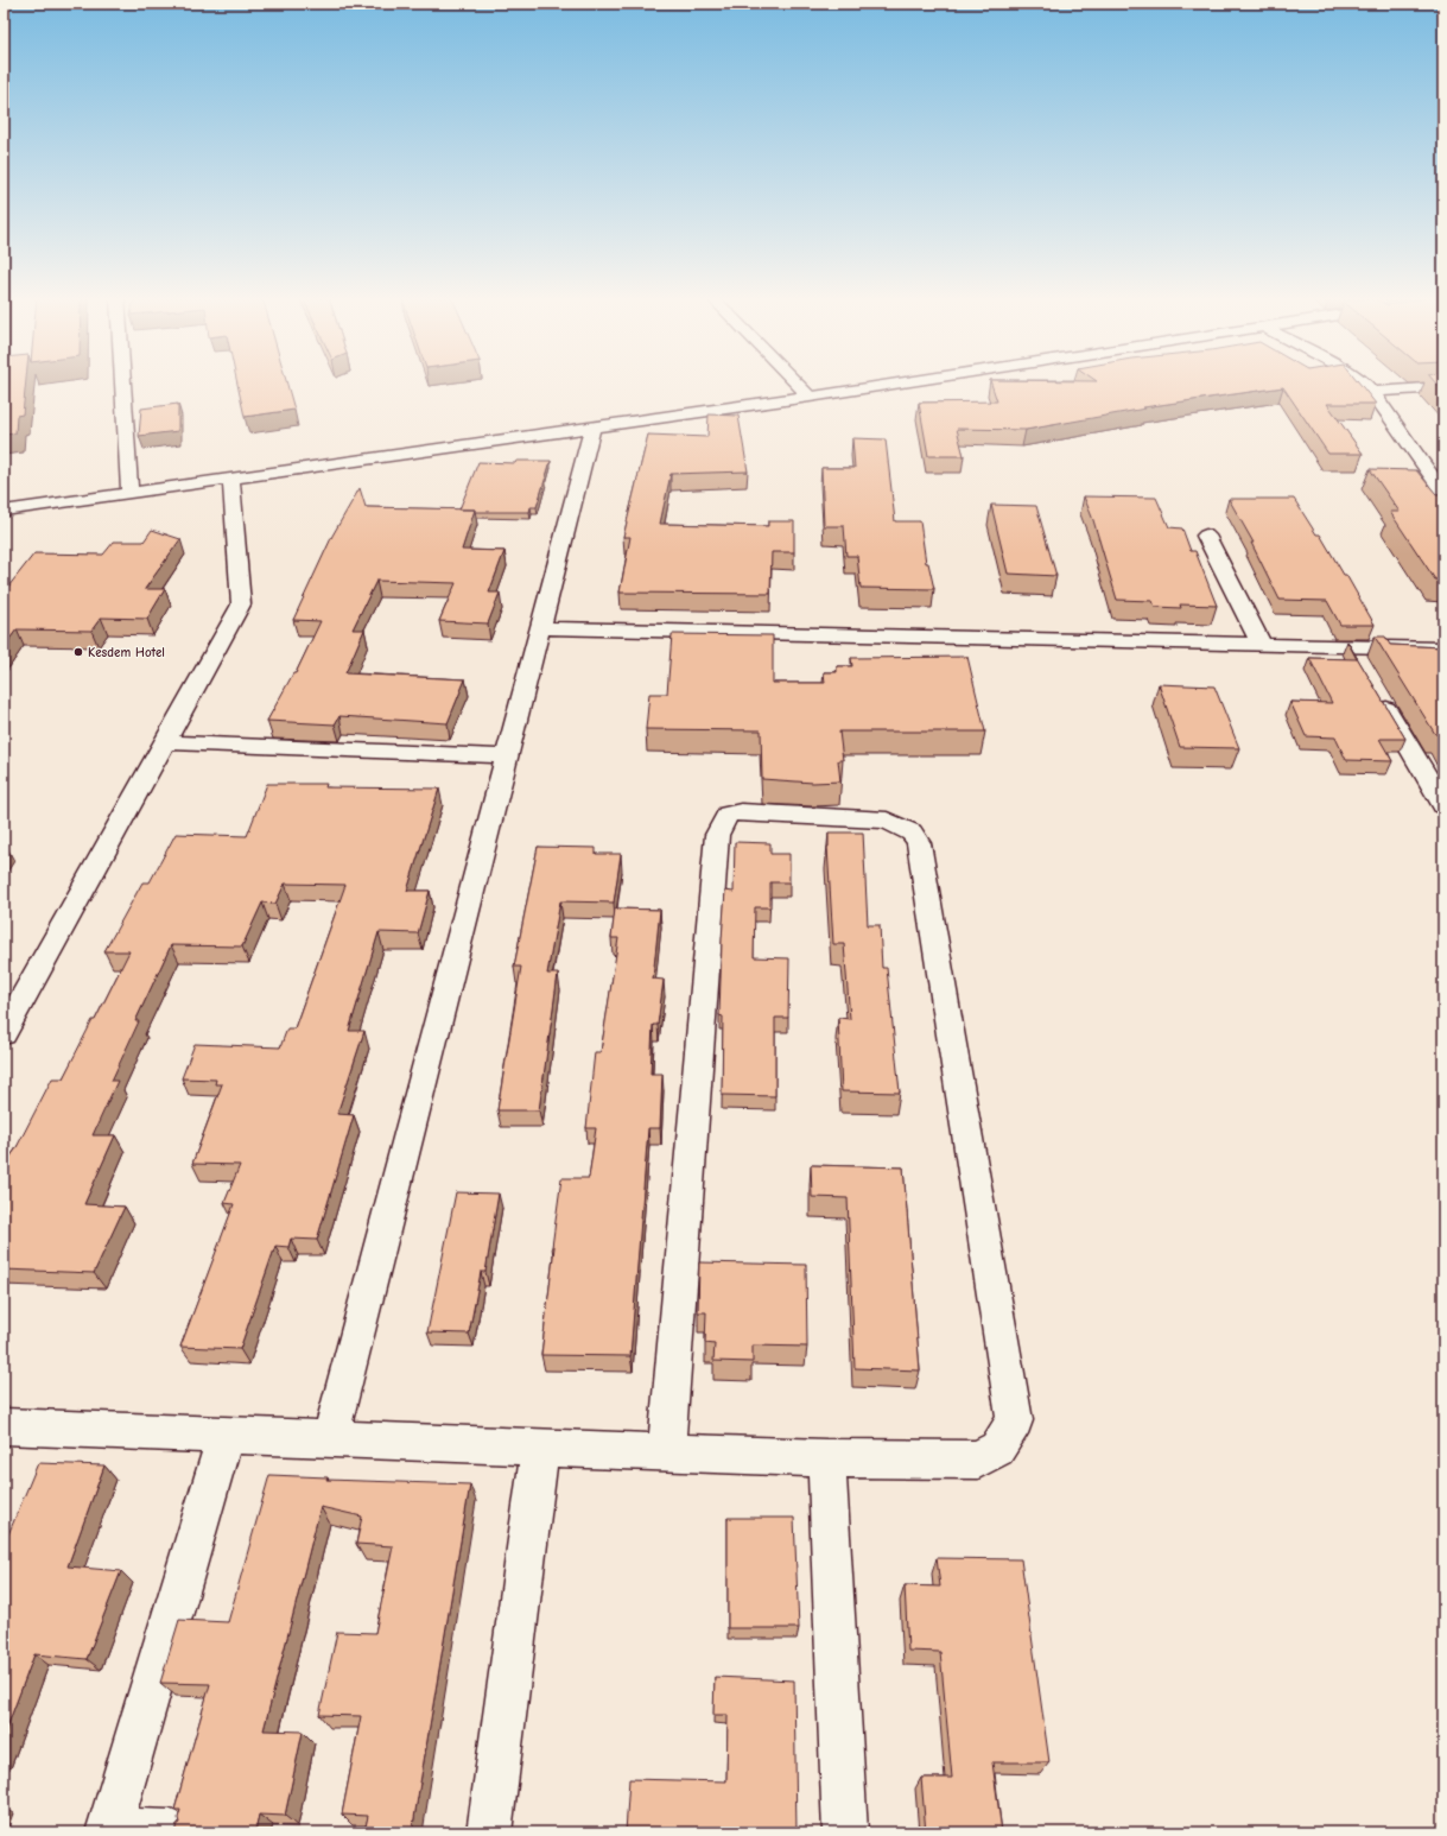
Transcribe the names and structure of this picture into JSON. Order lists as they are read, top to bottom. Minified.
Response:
{"places":["Kesdem Hotel"]}
